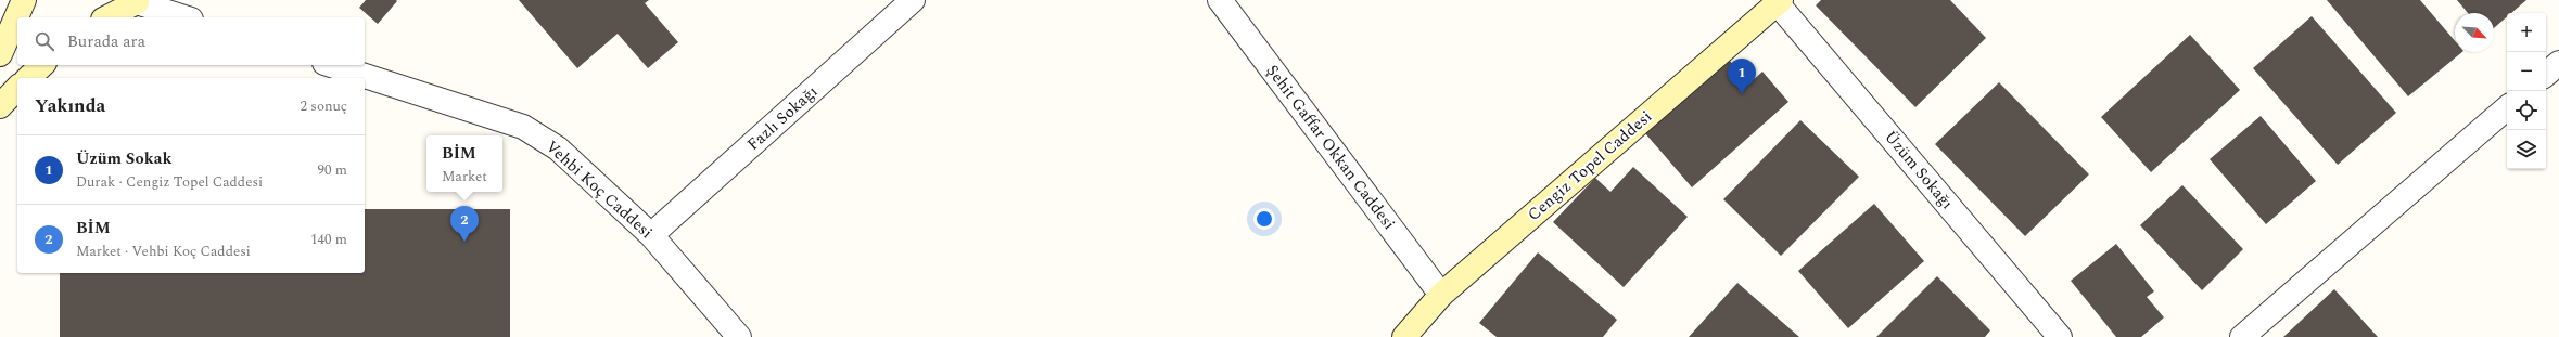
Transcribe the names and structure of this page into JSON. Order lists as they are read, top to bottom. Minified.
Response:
{"streets":{"main road":["Cengiz Topel Caddesi"],"street":["Fazlı Sokağı","Şehit Gaffar Okkan Caddesi","Üzüm Sokağı","Vehbi Koç Caddesi"]},"crossings":[["Fazlı Sokağı","Vehbi Koç Caddesi"],["Şehit Gaffar Okkan Caddesi","Cengiz Topel Caddesi"],["Cengiz Topel Caddesi","Üzüm Sokağı"]],"north":"bottom right","page":{"map_buttons":["+","−"],"search":"Burada ara","pins":["1","2"],"heading":["Yakında","2 sonuç"],"list":[{"mark":"1","name":"Üzüm Sokak","note":"Durak · Cengiz Topel Caddesi","value":"90 m"},{"mark":"2","name":"BİM","note":"Market · Vehbi Koç Caddesi","value":"140 m"}],"popup":["BİM","Market"]}}
